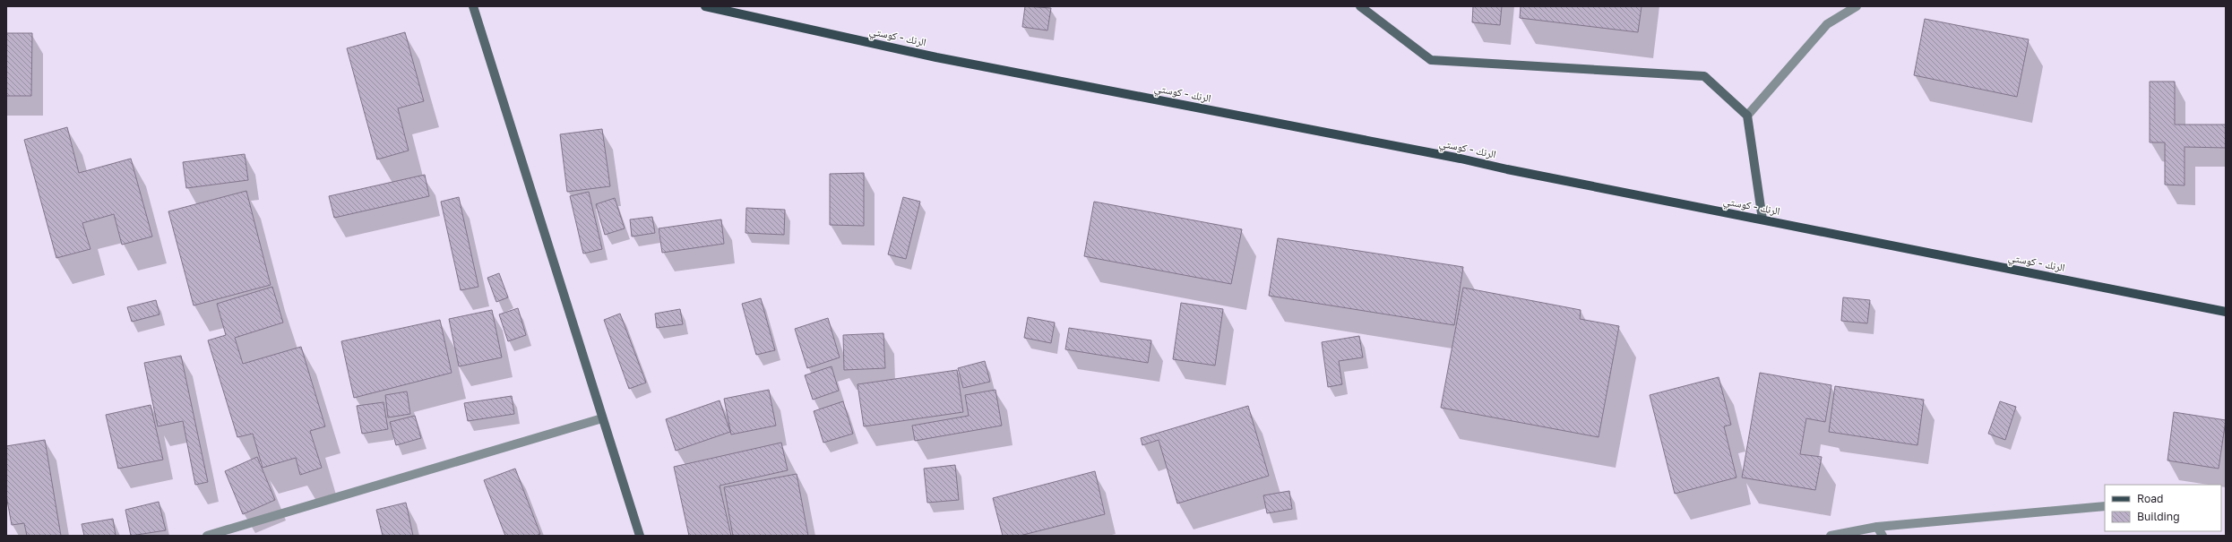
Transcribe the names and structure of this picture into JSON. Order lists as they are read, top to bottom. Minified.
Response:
{"streets":{"main road":["الرنك - كوستي"]},"legend":["Road","Building"]}
